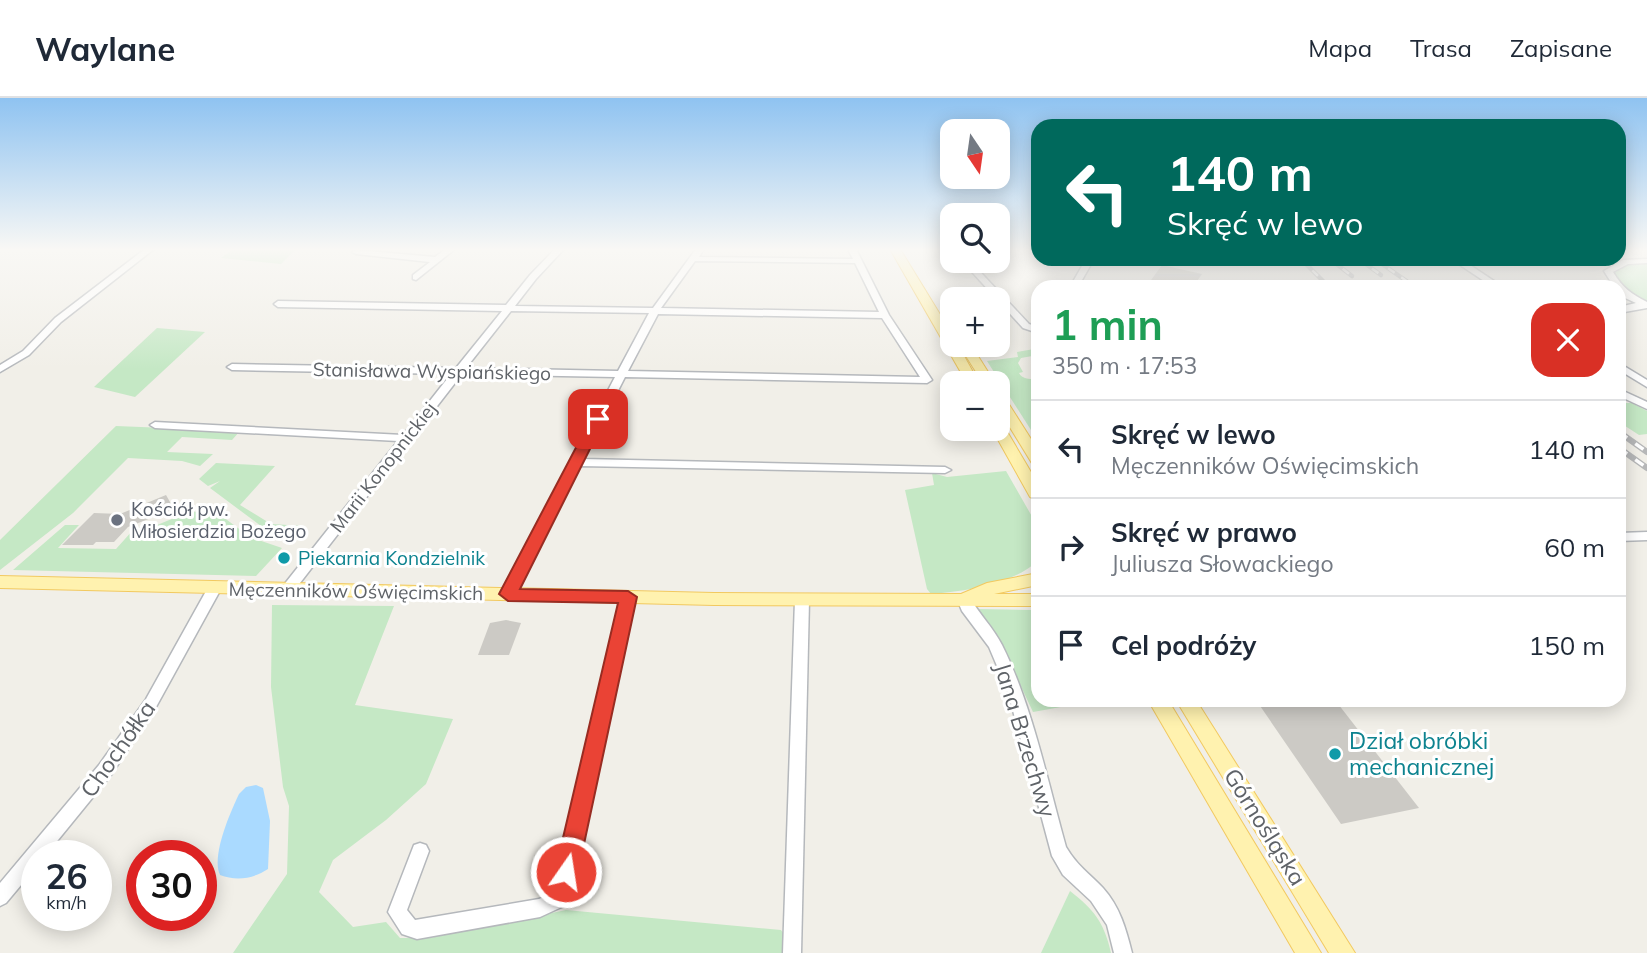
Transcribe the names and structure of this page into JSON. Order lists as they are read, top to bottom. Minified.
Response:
{"streets":{"main road":["Męczenników Oświęcimskich","Górnośląska"],"street":["Stanisława Wyspiańskiego","Marii Konopnickiej","Jana Brzechwy","Chochółka"]},"crossings":[["Stanisława Wyspiańskiego","Marii Konopnickiej"],["Marii Konopnickiej","Męczenników Oświęcimskich"],["Męczenników Oświęcimskich","Jana Brzechwy"],["Męczenników Oświęcimskich","Chochółka"]],"places":["Kościół pw. Miłosierdzia Bożego","Piekarnia Kondzielnik","Dział obróbki mechanicznej"],"north":"bottom","page":{"header":"Waylane","nav":["Mapa","Trasa","Zapisane"],"map_buttons":["+","−"],"turn":["140 m","Skręć w lewo"],"heading":["1 min","350 m · 17:53"],"list":[{"name":"Skręć w lewo","note":"Męczenników Oświęcimskich","value":"140 m"},{"name":"Skręć w prawo","note":"Juliusza Słowackiego","value":"60 m"},{"name":"Cel podróży","value":"150 m"}],"speed":"26 km/h","limit":"30"}}
